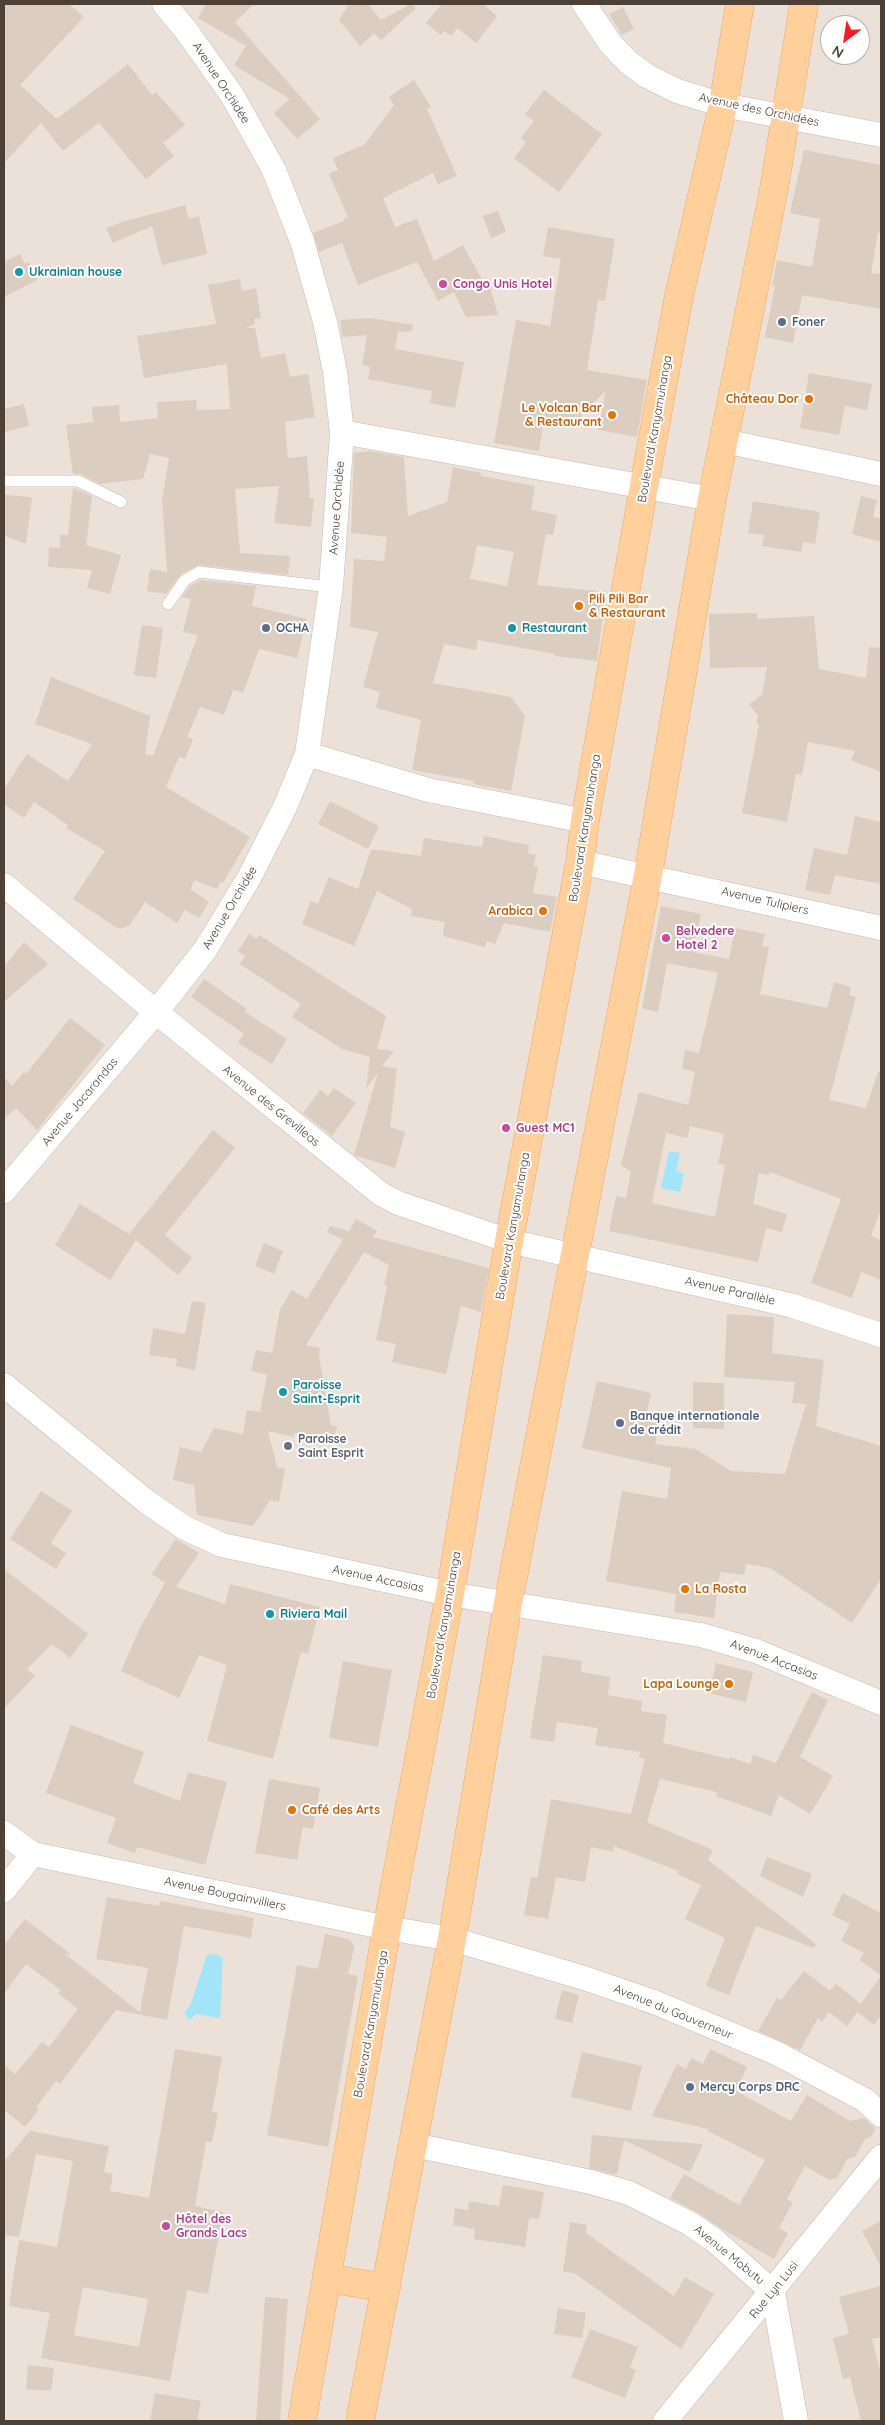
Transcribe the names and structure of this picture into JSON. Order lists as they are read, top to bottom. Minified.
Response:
{"streets":{"main road":["Boulevard Kanyamuhanga"],"street":["Avenue Orchidée","Avenue des Orchidées","Avenue Tulipiers","Avenue Jacarandas","Avenue des Grevilleas","Avenue Parallèle","Avenue Accasias","Avenue Bougainvilliers","Avenue du Gouverneur","Avenue Mobutu","Rue Lyn Lusi"]},"crossings":[["Avenue Orchidée","Avenue Jacarandas"],["Avenue Orchidée","Avenue des Grevilleas"],["Avenue des Orchidées","Boulevard Kanyamuhanga"],["Boulevard Kanyamuhanga","Avenue Tulipiers"],["Boulevard Kanyamuhanga","Avenue des Grevilleas"],["Boulevard Kanyamuhanga","Avenue Accasias"],["Boulevard Kanyamuhanga","Avenue Bougainvilliers"],["Avenue Jacarandas","Avenue des Grevilleas"],["Avenue des Grevilleas","Avenue Parallèle"],["Avenue Bougainvilliers","Avenue du Gouverneur"],["Avenue Mobutu","Rue Lyn Lusi"]],"places":["Ukrainian house","Congo Unis Hotel","Foner","Château Dor","Le Volcan Bar & Restaurant","Pili Pili Bar & Restaurant","OCHA","Restaurant","Arabica","Belvedere Hotel 2","Guest MC1","Paroisse Saint-Esprit","Banque internationale de crédit","Paroisse Saint Esprit","La Rosta","Riviera Mail","Lapa Lounge","Café des Arts","Mercy Corps DRC","Hôtel des Grands Lacs"],"north":"bottom left"}
